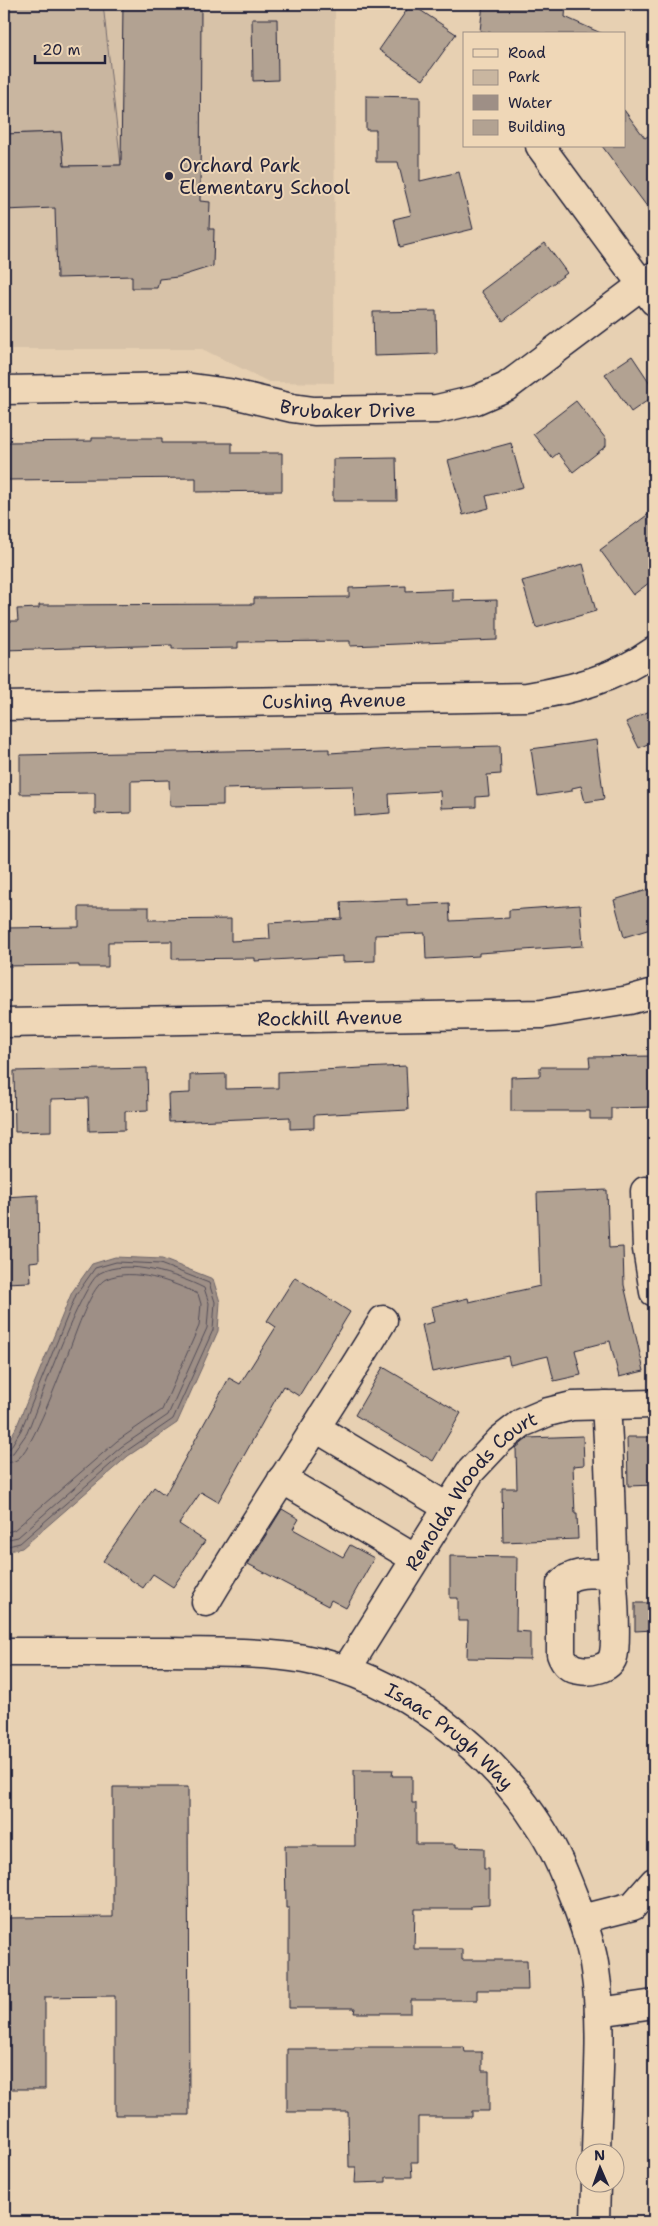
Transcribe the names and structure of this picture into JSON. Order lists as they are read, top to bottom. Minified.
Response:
{"streets":{"street":["Brubaker Drive","Cushing Avenue","Rockhill Avenue","Renolda Woods Court","Isaac Prugh Way"]},"crossings":[["Renolda Woods Court","Isaac Prugh Way"]],"places":["Orchard Park Elementary School"],"legend":["Road","Park","Water","Building"],"scale_bar":"20 m","north":"top"}
